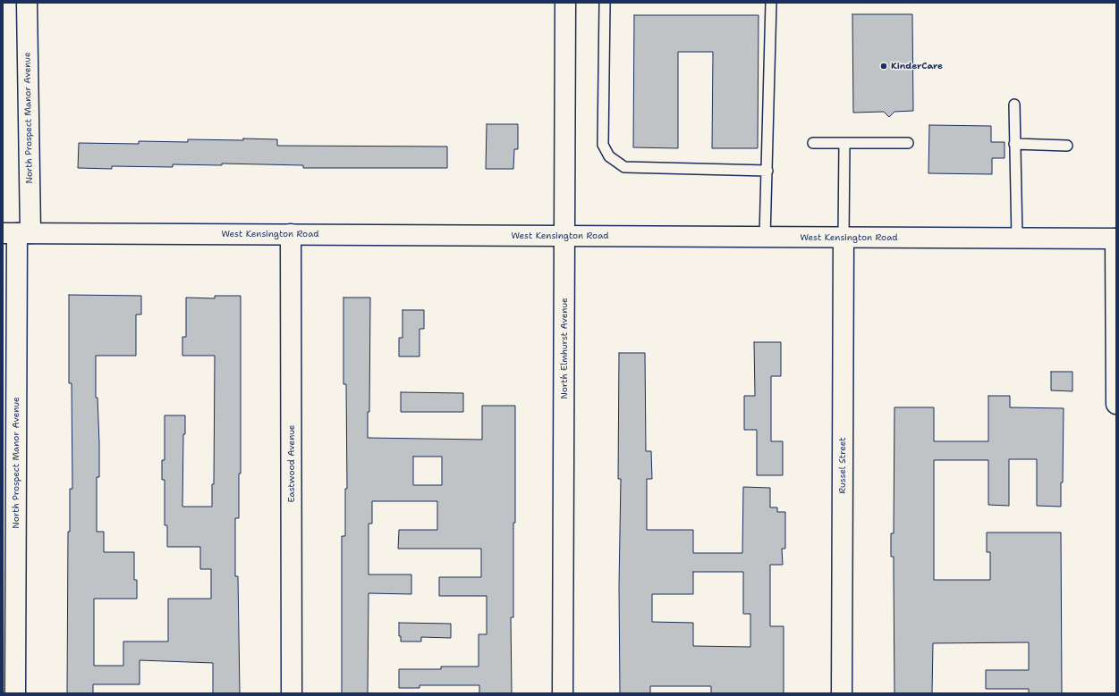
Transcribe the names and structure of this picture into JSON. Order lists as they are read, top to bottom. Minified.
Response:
{"streets":{"street":["North Prospect Manor Avenue","West Kensington Road","North Elmhurst Avenue","Eastwood Avenue","Russel Street"]},"crossings":[["North Prospect Manor Avenue","West Kensington Road"],["West Kensington Road","North Elmhurst Avenue"],["West Kensington Road","Eastwood Avenue"],["West Kensington Road","Russel Street"]],"places":["KinderCare"]}
